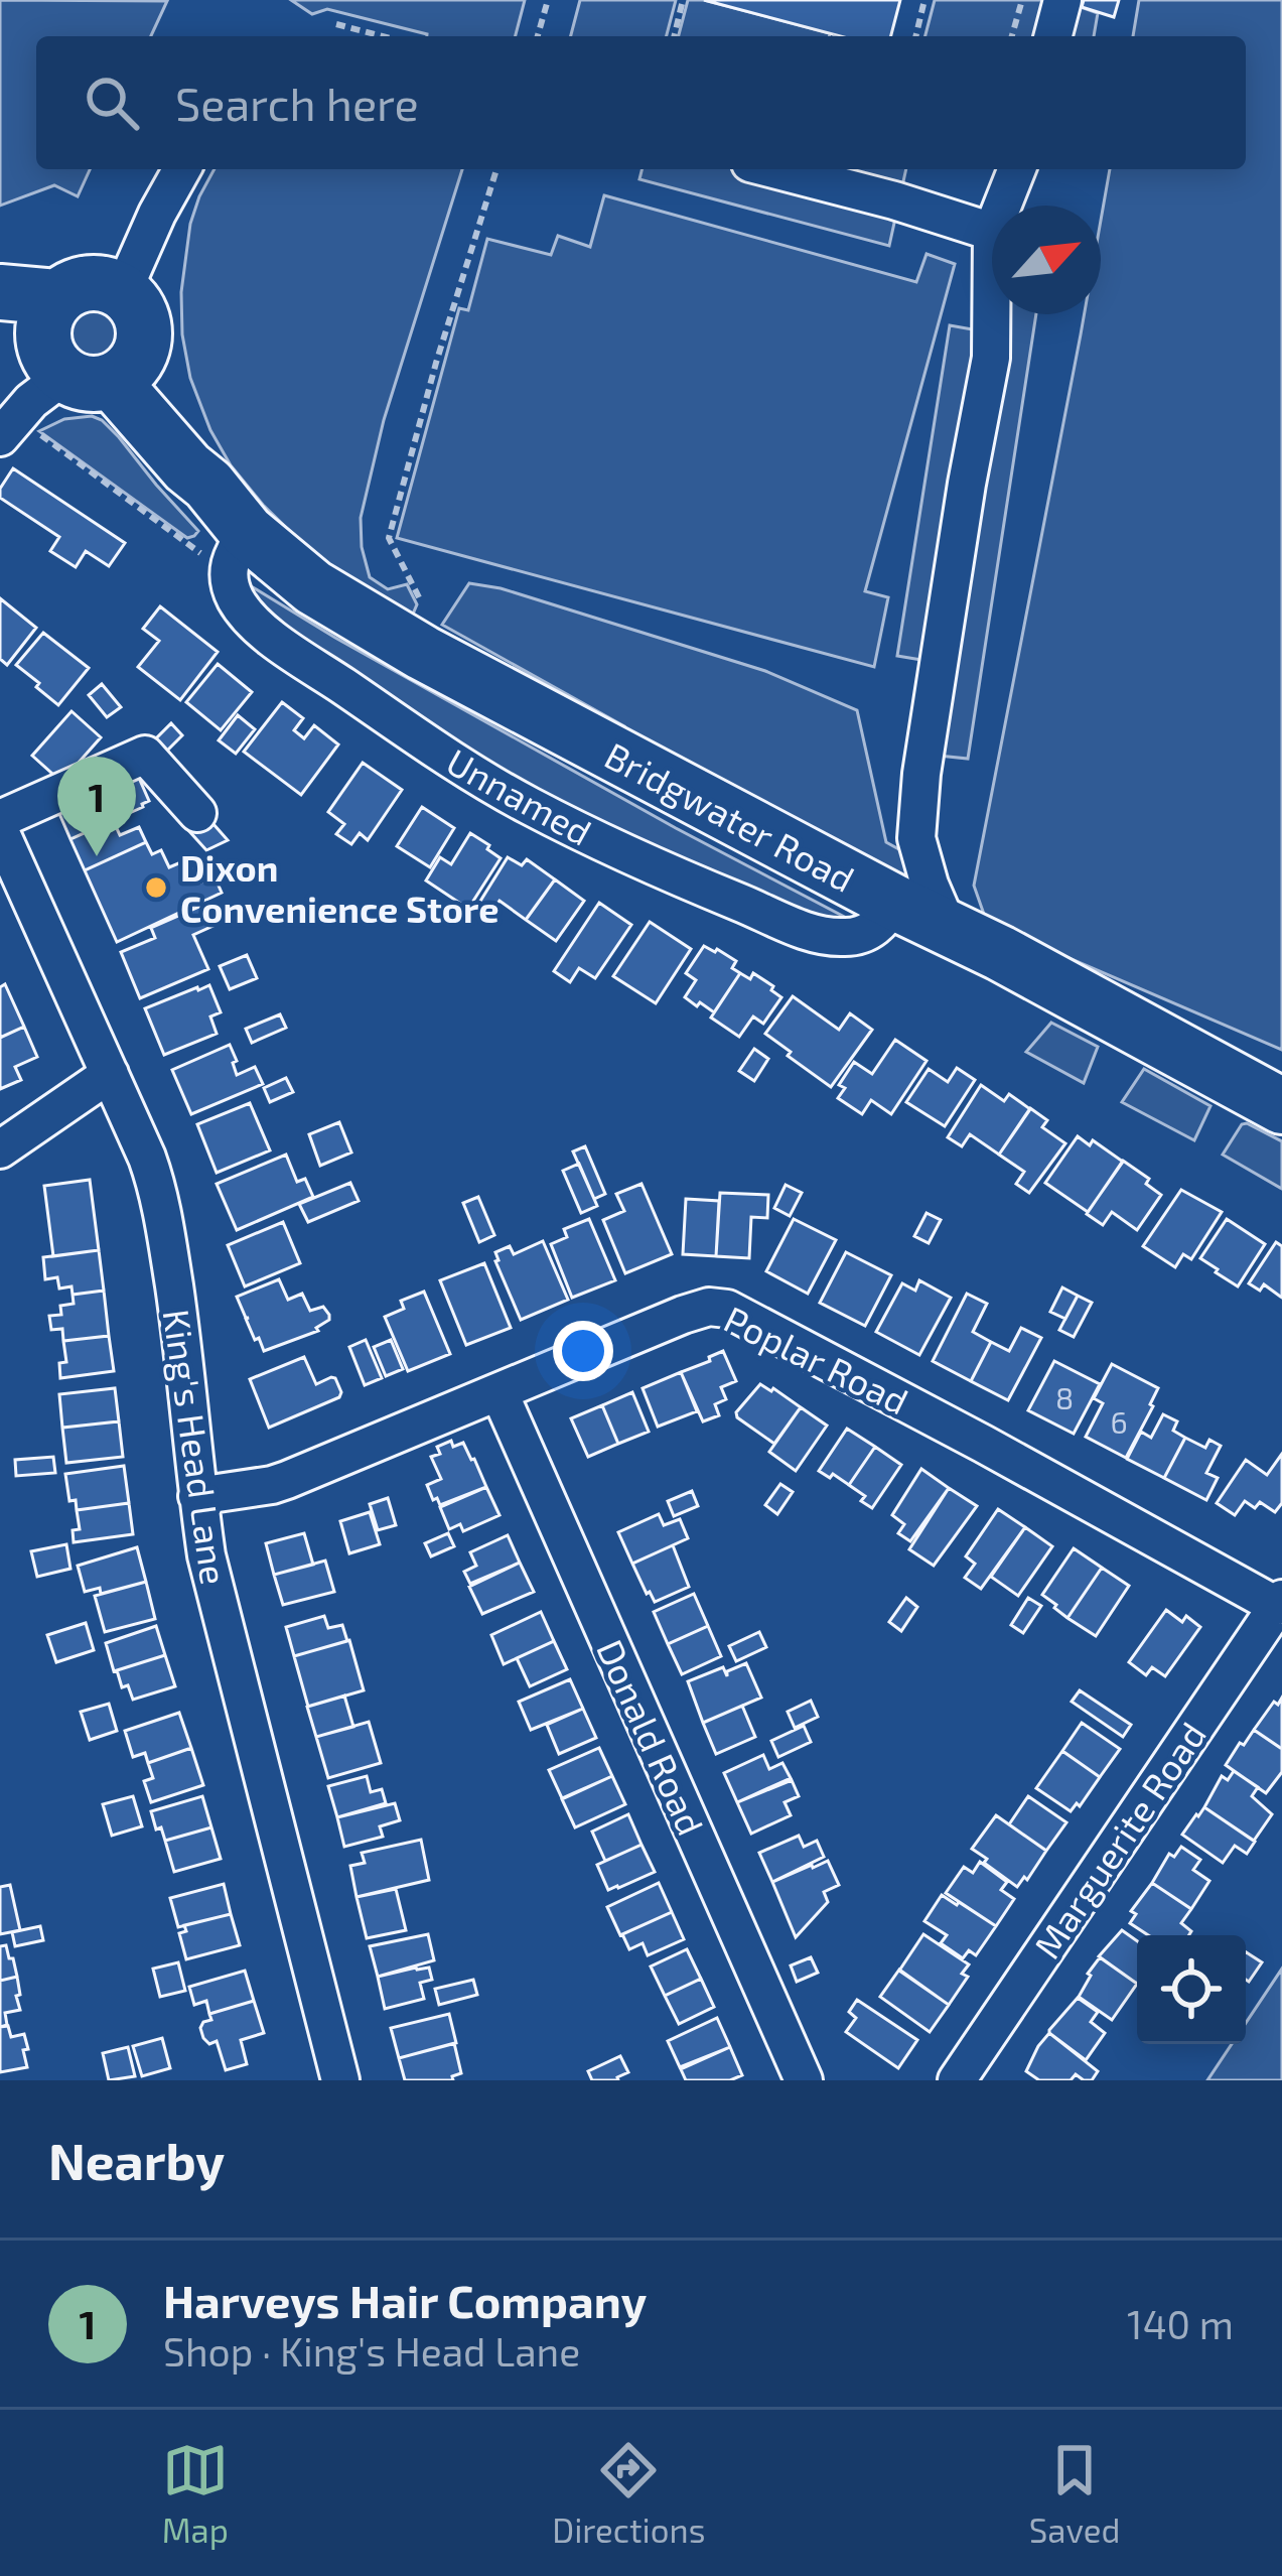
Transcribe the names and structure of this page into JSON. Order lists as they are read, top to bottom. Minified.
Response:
{"streets":{"highway":["Bridgwater Road"],"street":["Unnamed","Poplar Road","King's Head Lane","Donald Road","Marguerite Road"]},"crossings":[["Unnamed","Bridgwater Road"],["Poplar Road","King's Head Lane"],["Poplar Road","Donald Road"],["Poplar Road","Marguerite Road"]],"places":["Dixon Convenience Store"],"house_numbers":["8","6"],"north":"top right","page":{"search":"Search here","pins":"1","heading":"Nearby","list":[{"mark":"1","name":"Harveys Hair Company","note":"Shop · King's Head Lane","value":"140 m"}],"nav":["Map","Directions","Saved"]}}
